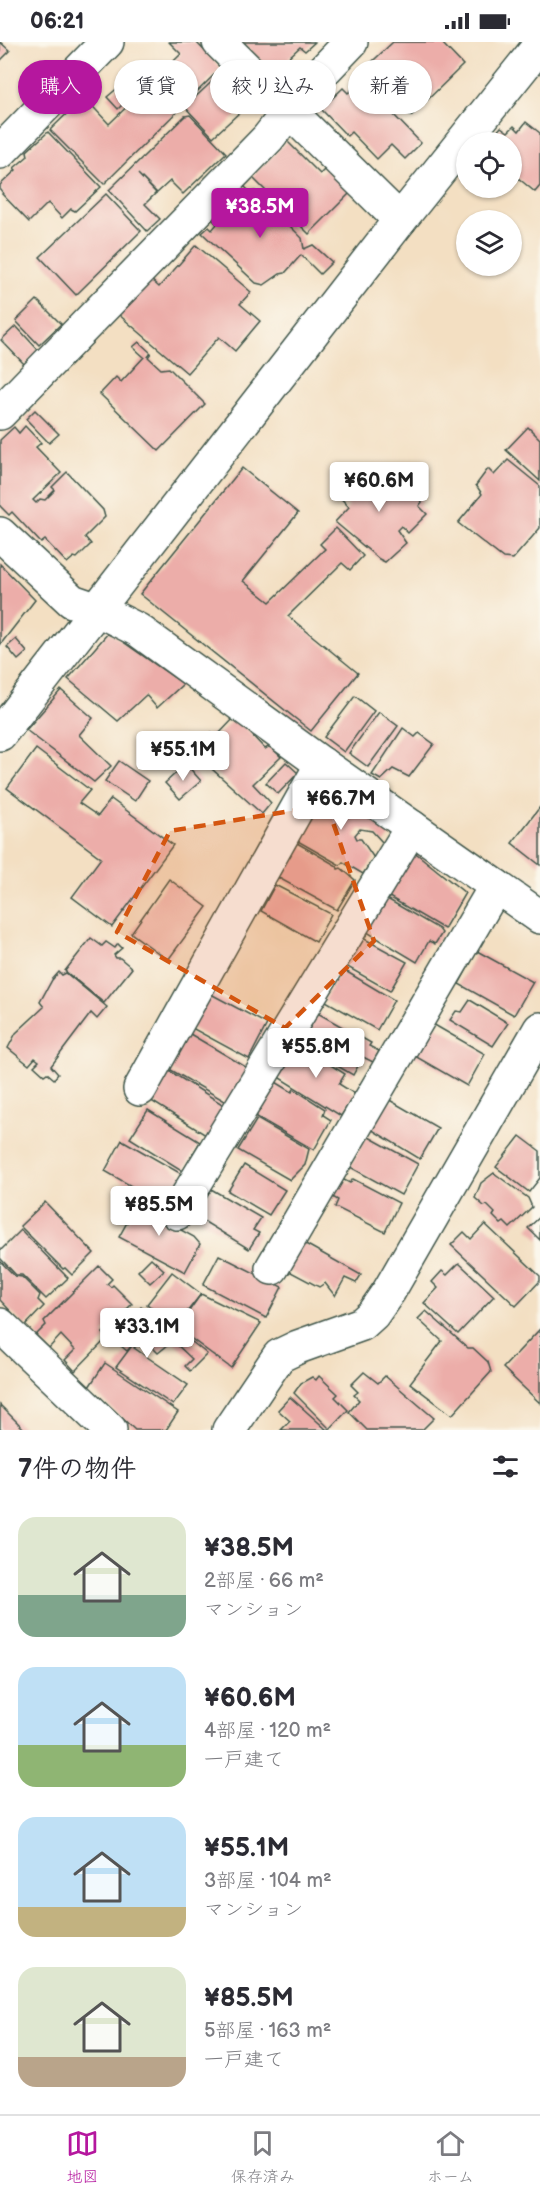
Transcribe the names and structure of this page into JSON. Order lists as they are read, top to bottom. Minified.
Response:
{"page":{"status":"06:21","chip":["購入","賃貸","絞り込み","新着"],"price":["¥38.5M","¥60.6M","¥55.1M","¥66.7M","¥55.8M","¥85.5M","¥33.1M"],"heading":"7件の物件","list":[{"name":"¥38.5M","note":"2部屋 · 66 m² · マンション"},{"name":"¥60.6M","note":"4部屋 · 120 m² · 一戸建て"},{"name":"¥55.1M","note":"3部屋 · 104 m² · マンション"},{"name":"¥85.5M","note":"5部屋 · 163 m² · 一戸建て"}],"tabs":["地図","保存済み","ホーム"]}}
